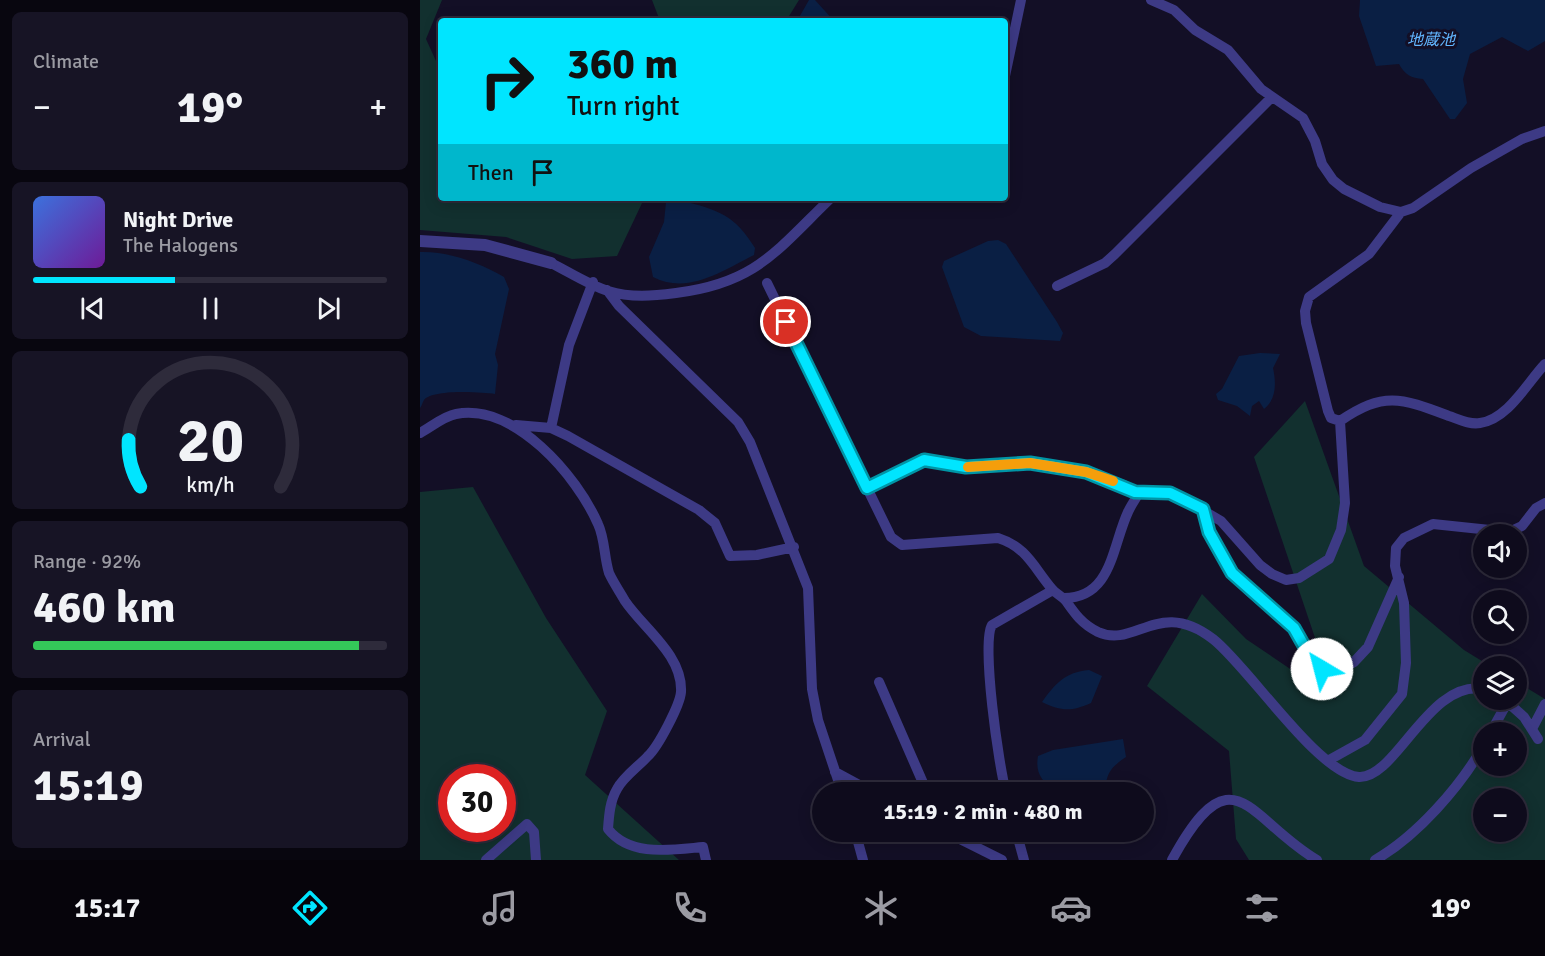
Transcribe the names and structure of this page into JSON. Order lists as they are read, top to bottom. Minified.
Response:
{"water":["地蔵池"],"page":{"tile":["Climate",["Range · 92%","460 km"],["Arrival","15:19"]],"turn":["360 m","Turn right"],"heat":["−","19°","+"],"then":"Then","song":["Night Drive","The Halogens"],"map_buttons":["+","−"],"limit":"30","trip":"15:19 · 2 min · 480 m","tabs":["15:17","19°"],"gauge":["20","km/h"]}}
